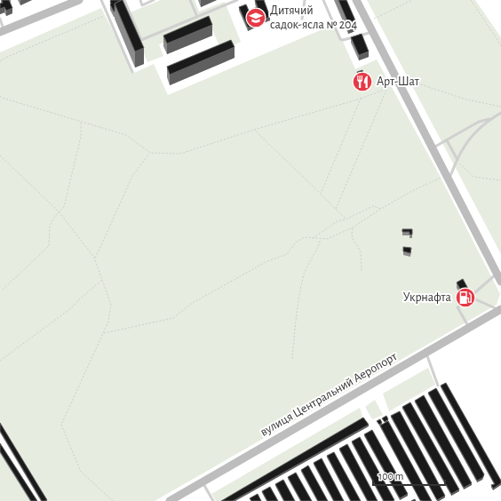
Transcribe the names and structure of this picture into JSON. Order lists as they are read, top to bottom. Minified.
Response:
{"streets":{"street":["вулиця Центральний Аеропорт"]},"places":{"school or university":["Дитячий садок-ясла № 204"],"restaurant":["Арт-Шат"],"fuel station":["Укрнафта"]},"scale_bar":"100 m"}
